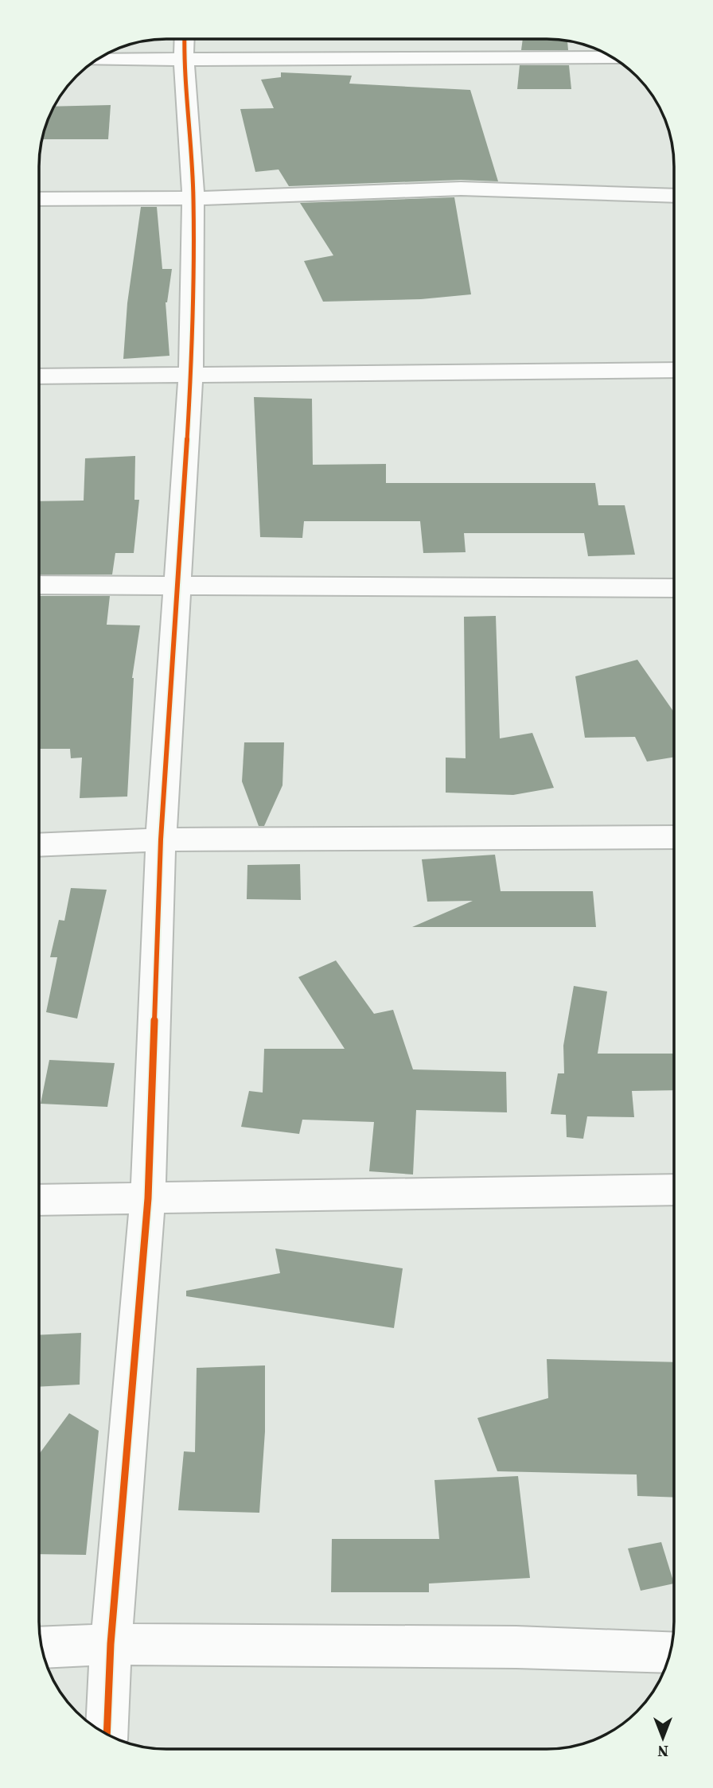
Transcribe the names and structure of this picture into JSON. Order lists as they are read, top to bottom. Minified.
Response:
{"north":"bottom"}
